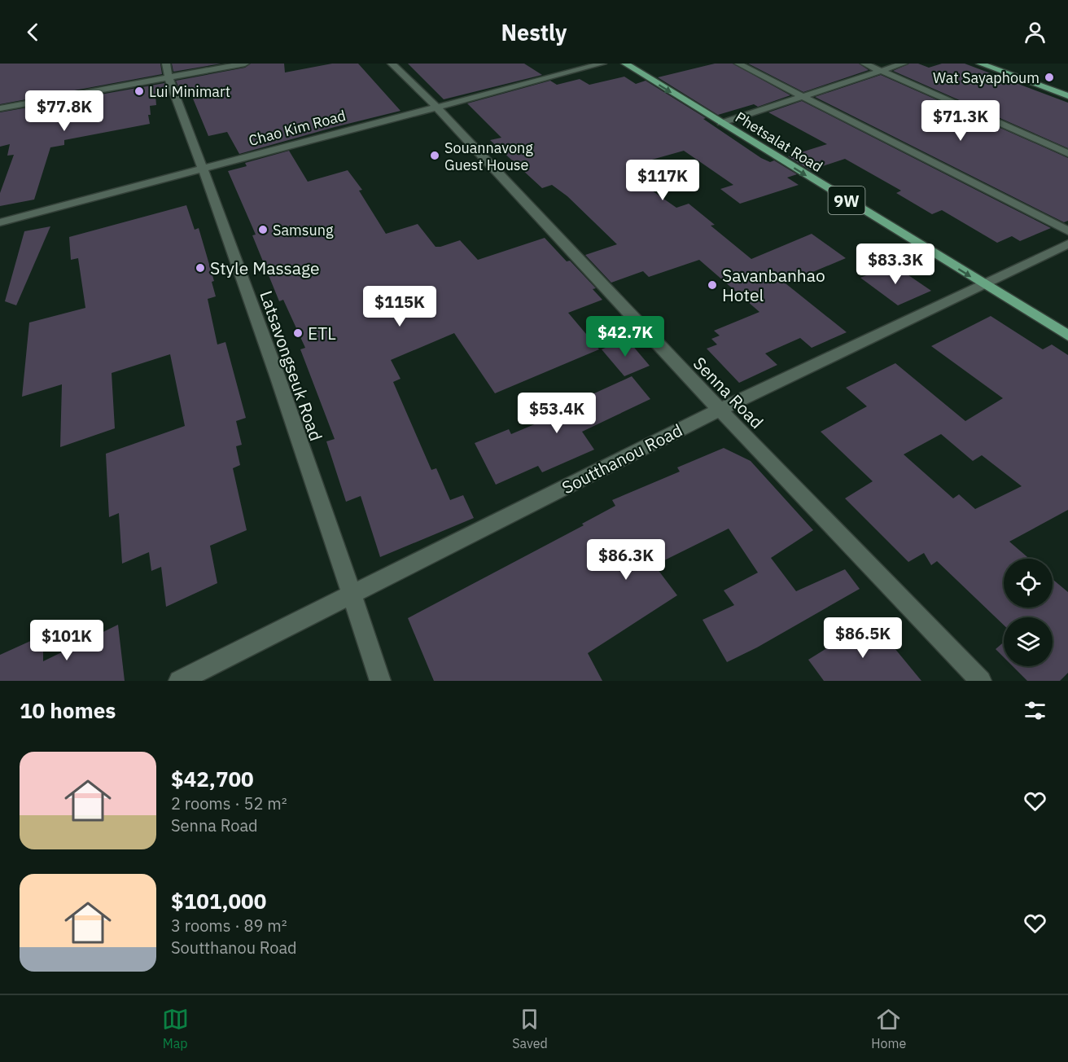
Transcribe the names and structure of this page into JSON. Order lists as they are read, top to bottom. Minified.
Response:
{"streets":{"main road":["Phetsalat Road","9W"],"street":["Chao Kim Road","Latsavongseuk Road","Senna Road","Soutthanou Road"]},"crossings":[["Chao Kim Road","Latsavongseuk Road"],["Chao Kim Road","Senna Road"],["Phetsalat Road","Soutthanou Road"],["Latsavongseuk Road","Soutthanou Road"],["Senna Road","Soutthanou Road"]],"one_way":["Phetsalat Road"],"places":["Wat Sayaphoum","Lui Minimart","Souannavong Guest House","Samsung","Style Massage","Savanbanhao Hotel","ETL"],"page":{"header":"Nestly","price":["$77.8K","$71.3K","$117K","$83.3K","$115K","$42.7K","$53.4K","$86.3K","$86.5K","$101K"],"heading":"10 homes","list":[{"name":"$42,700","note":"2 rooms · 52 m² · Senna Road"},{"name":"$101,000","note":"3 rooms · 89 m² · Soutthanou Road"}],"tabs":["Map","Saved","Home"]}}
